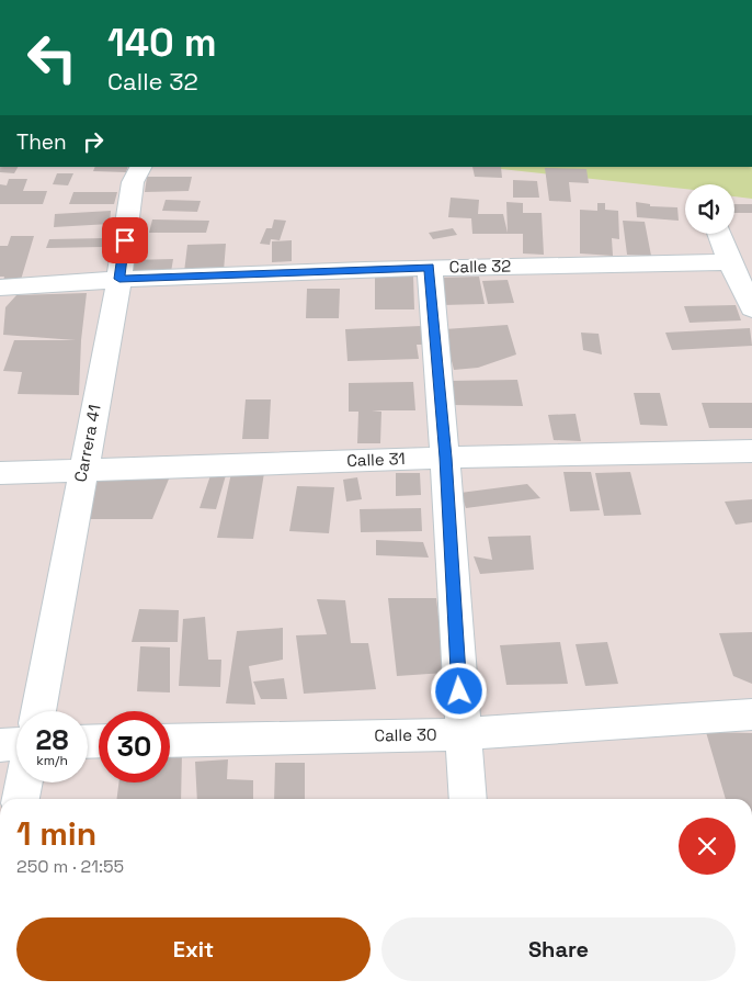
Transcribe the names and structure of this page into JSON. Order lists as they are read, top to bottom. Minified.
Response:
{"streets":{"street":["Calle 32","Carrera 41","Calle 31","Calle 30"]},"crossings":[["Calle 32","Carrera 41"],["Carrera 41","Calle 31"]],"page":{"turn":["140 m","Calle 32"],"then":"Then","speed":"28 km/h","limit":"30","heading":["1 min","250 m · 21:55"],"buttons":["Exit","Share"]}}
